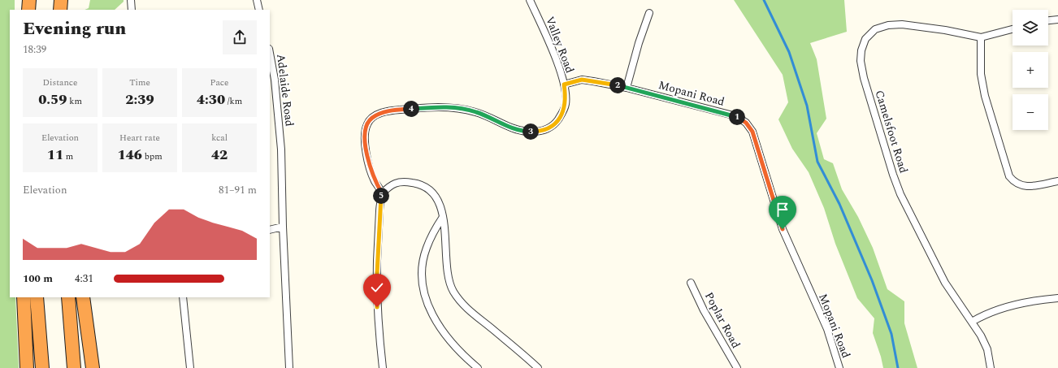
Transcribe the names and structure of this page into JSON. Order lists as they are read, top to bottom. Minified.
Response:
{"streets":{"street":["Valley Road","Adelaide Road","Mopani Road","Camelsfoot Road","Poplar Road"]},"crossings":[["Valley Road","Mopani Road"]],"page":{"map_buttons":["+","−"],"heading":["Evening run","18:39"],"stats":[["Distance","0.59 km"],["Time","2:39"],["Pace","4:30 /km"],["Elevation","11 m"],["Heart rate","146 bpm"],["kcal","42"]],"pins":["2","4","1","3","5"],"chart":["Elevation","81–91 m"],"list":[{"name":"100 m","note":"4:31"}]}}
